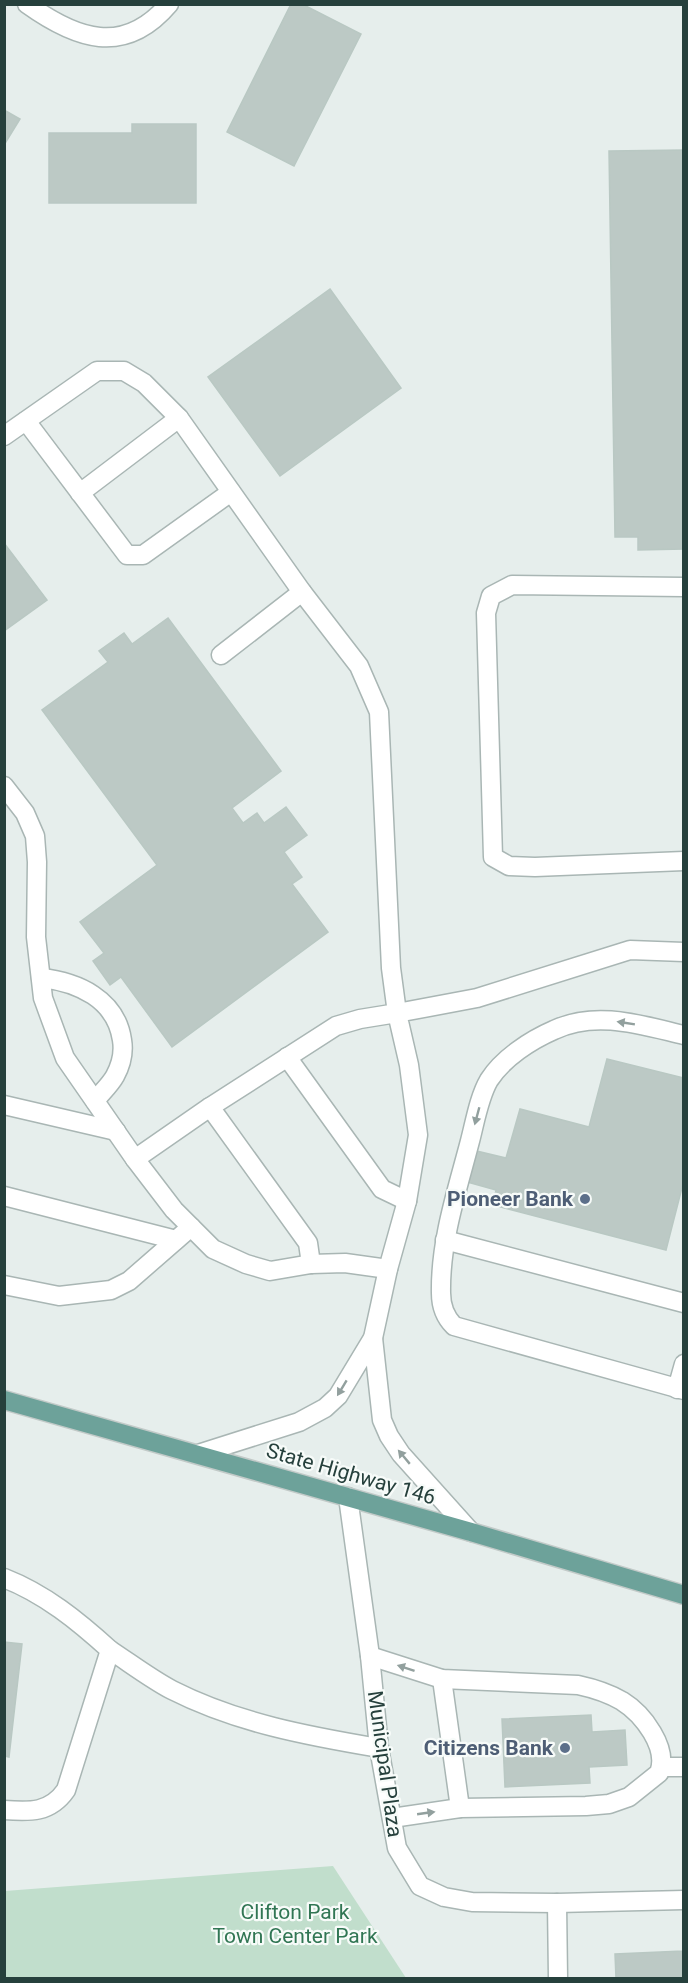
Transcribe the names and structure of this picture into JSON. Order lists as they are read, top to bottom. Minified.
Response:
{"streets":{"main road":["State Highway 146"],"street":["Municipal Plaza"]},"crossings":[["State Highway 146","Municipal Plaza"]],"parks":["Clifton Park Town Center Park"],"places":["Pioneer Bank","Citizens Bank"]}
